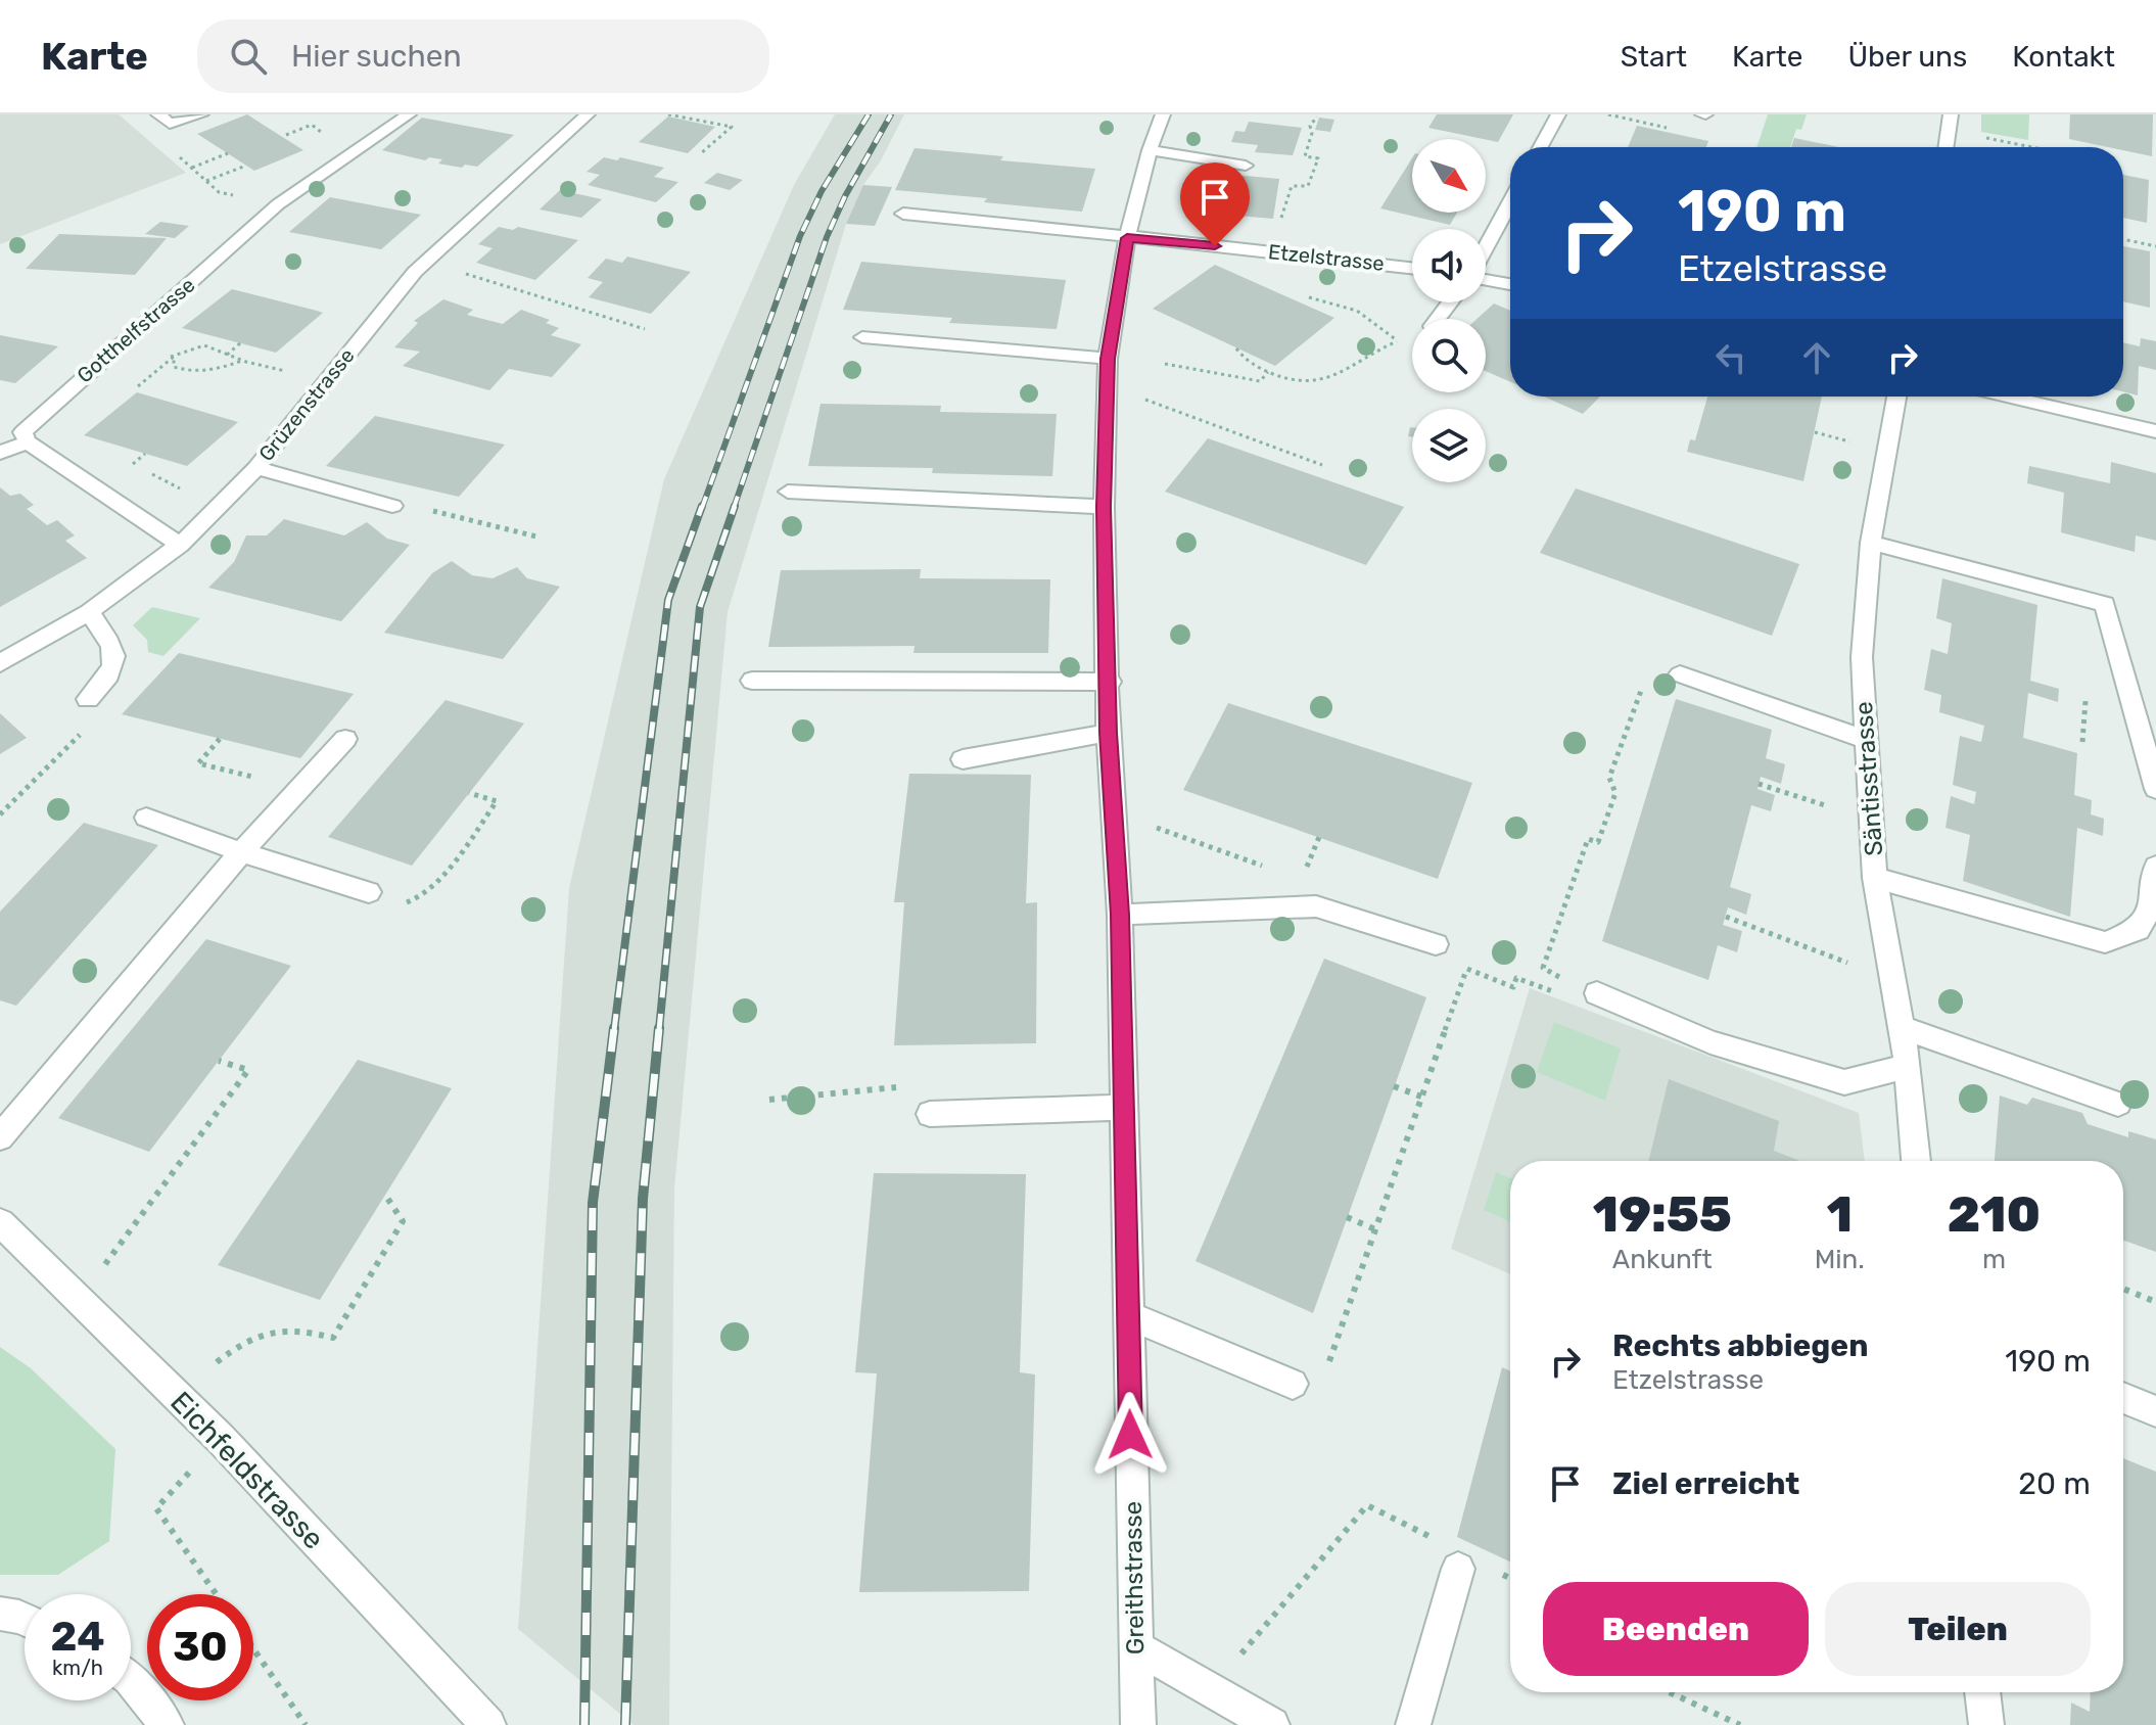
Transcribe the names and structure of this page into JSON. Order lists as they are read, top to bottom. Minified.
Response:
{"streets":{"street":["Etzelstrasse","Gotthelfstrasse","Grüzenstrasse","Säntisstrasse","Eichfeldstrasse","Greithstrasse"]},"crossings":[["Etzelstrasse","Greithstrasse"]],"north":"bottom right","page":{"header":"Karte","search":"Hier suchen","nav":["Start","Karte","Über uns","Kontakt"],"turn":["190 m","Etzelstrasse"],"eta":["19:55","Ankunft","1","Min.","210","m"],"list":[{"name":"Rechts abbiegen","note":"Etzelstrasse","value":"190 m"},{"name":"Ziel erreicht","value":"20 m"}],"buttons":["Beenden","Teilen"],"speed":"24 km/h","limit":"30"}}
